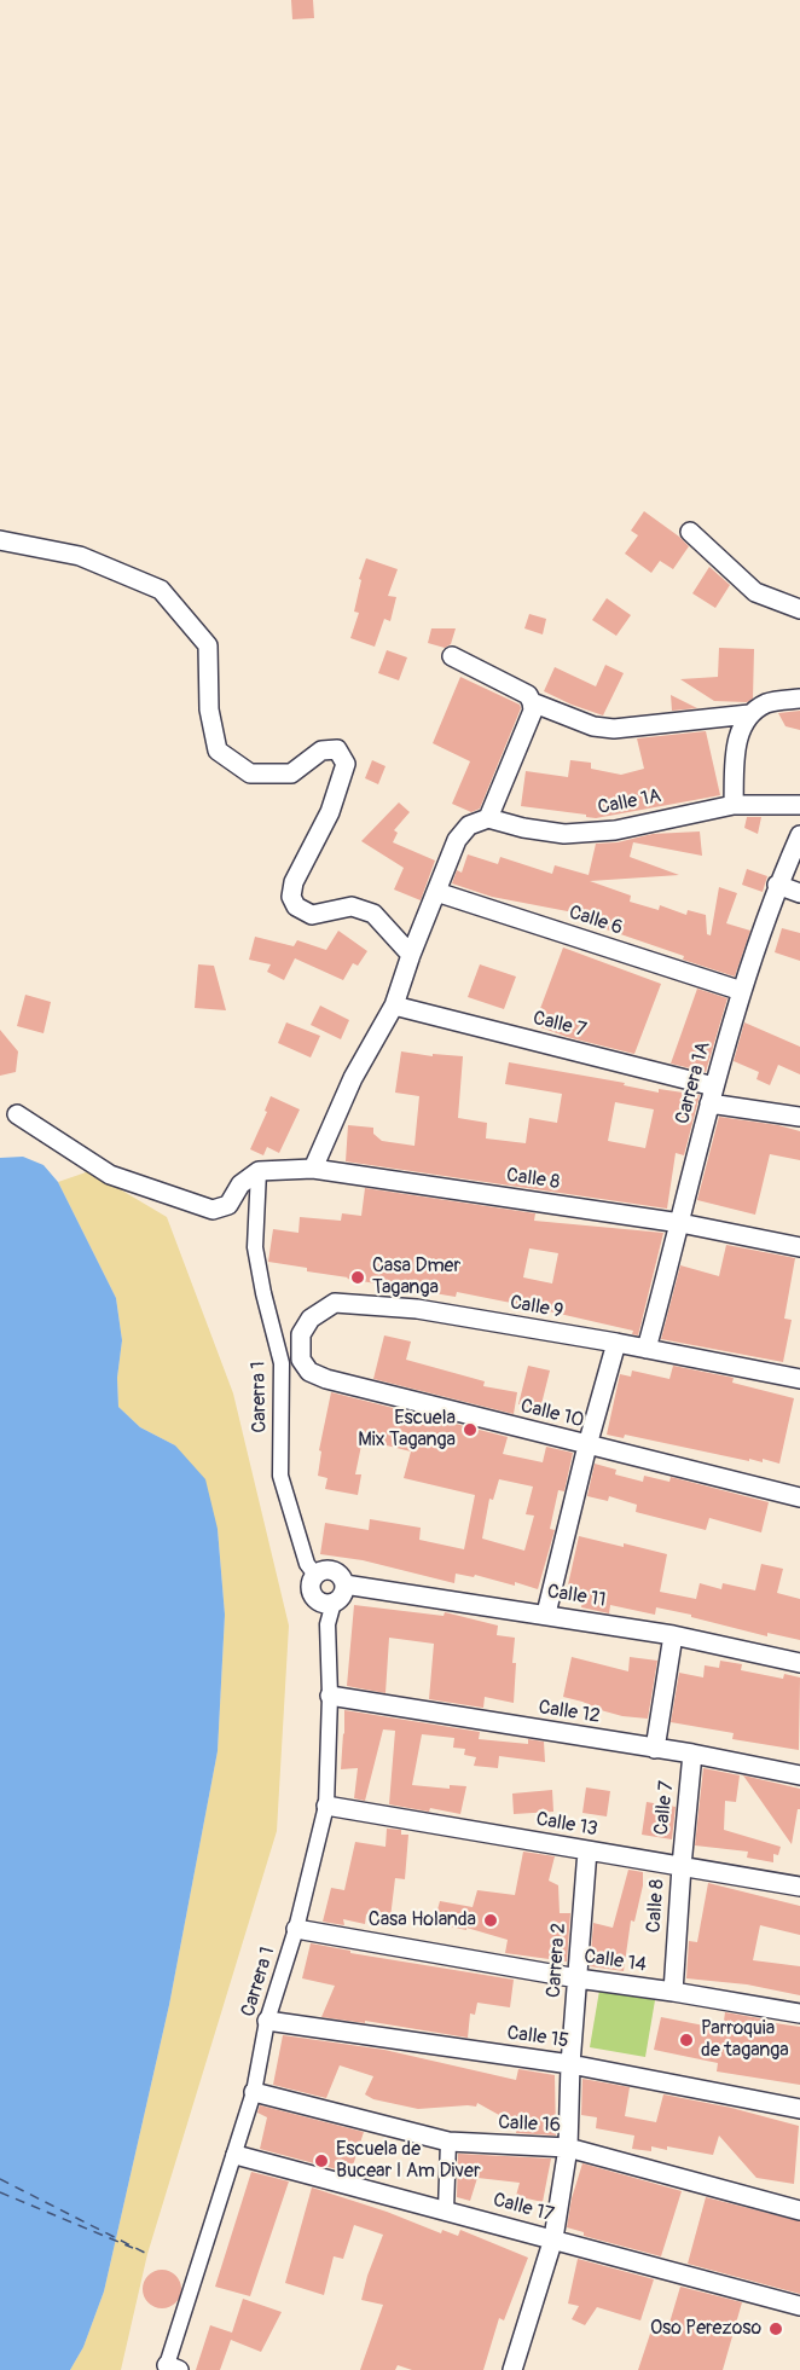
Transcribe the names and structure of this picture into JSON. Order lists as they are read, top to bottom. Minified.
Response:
{"streets":{"street":["Calle 1A","Calle 6","Calle 7","Carrera 1A","Calle 8","Calle 9","Carerra 1","Calle 10","Calle 11","Calle 12","Calle 13","Carrera 2","Calle 14","Carrera 1","Calle 15","Calle 16","Calle 17"]},"crossings":[["Calle 6","Carrera 1A"],["Calle 7","Carrera 1A"],["Calle 7","Calle 8"],["Calle 7","Calle 12"],["Calle 7","Calle 13"],["Carrera 1A","Calle 8"],["Carrera 1A","Calle 9"],["Calle 8","Carerra 1"],["Calle 8","Calle 13"],["Calle 8","Calle 14"],["Calle 9","Calle 10"],["Carerra 1","Calle 11"],["Carerra 1","Carrera 1"],["Calle 11","Carrera 1"],["Calle 12","Carrera 1"],["Calle 13","Carrera 2"],["Calle 13","Carrera 1"],["Carrera 2","Calle 14"],["Carrera 2","Calle 15"],["Carrera 2","Calle 16"],["Carrera 2","Calle 17"],["Calle 14","Carrera 1"],["Carrera 1","Calle 15"],["Carrera 1","Calle 16"],["Carrera 1","Calle 17"]],"places":["Casa Dmer Taganga","Escuela Mix Taganga","Casa Holanda","Parroquia de taganga","Escuela de Bucear I Am Diver","Oso Perezoso"]}
